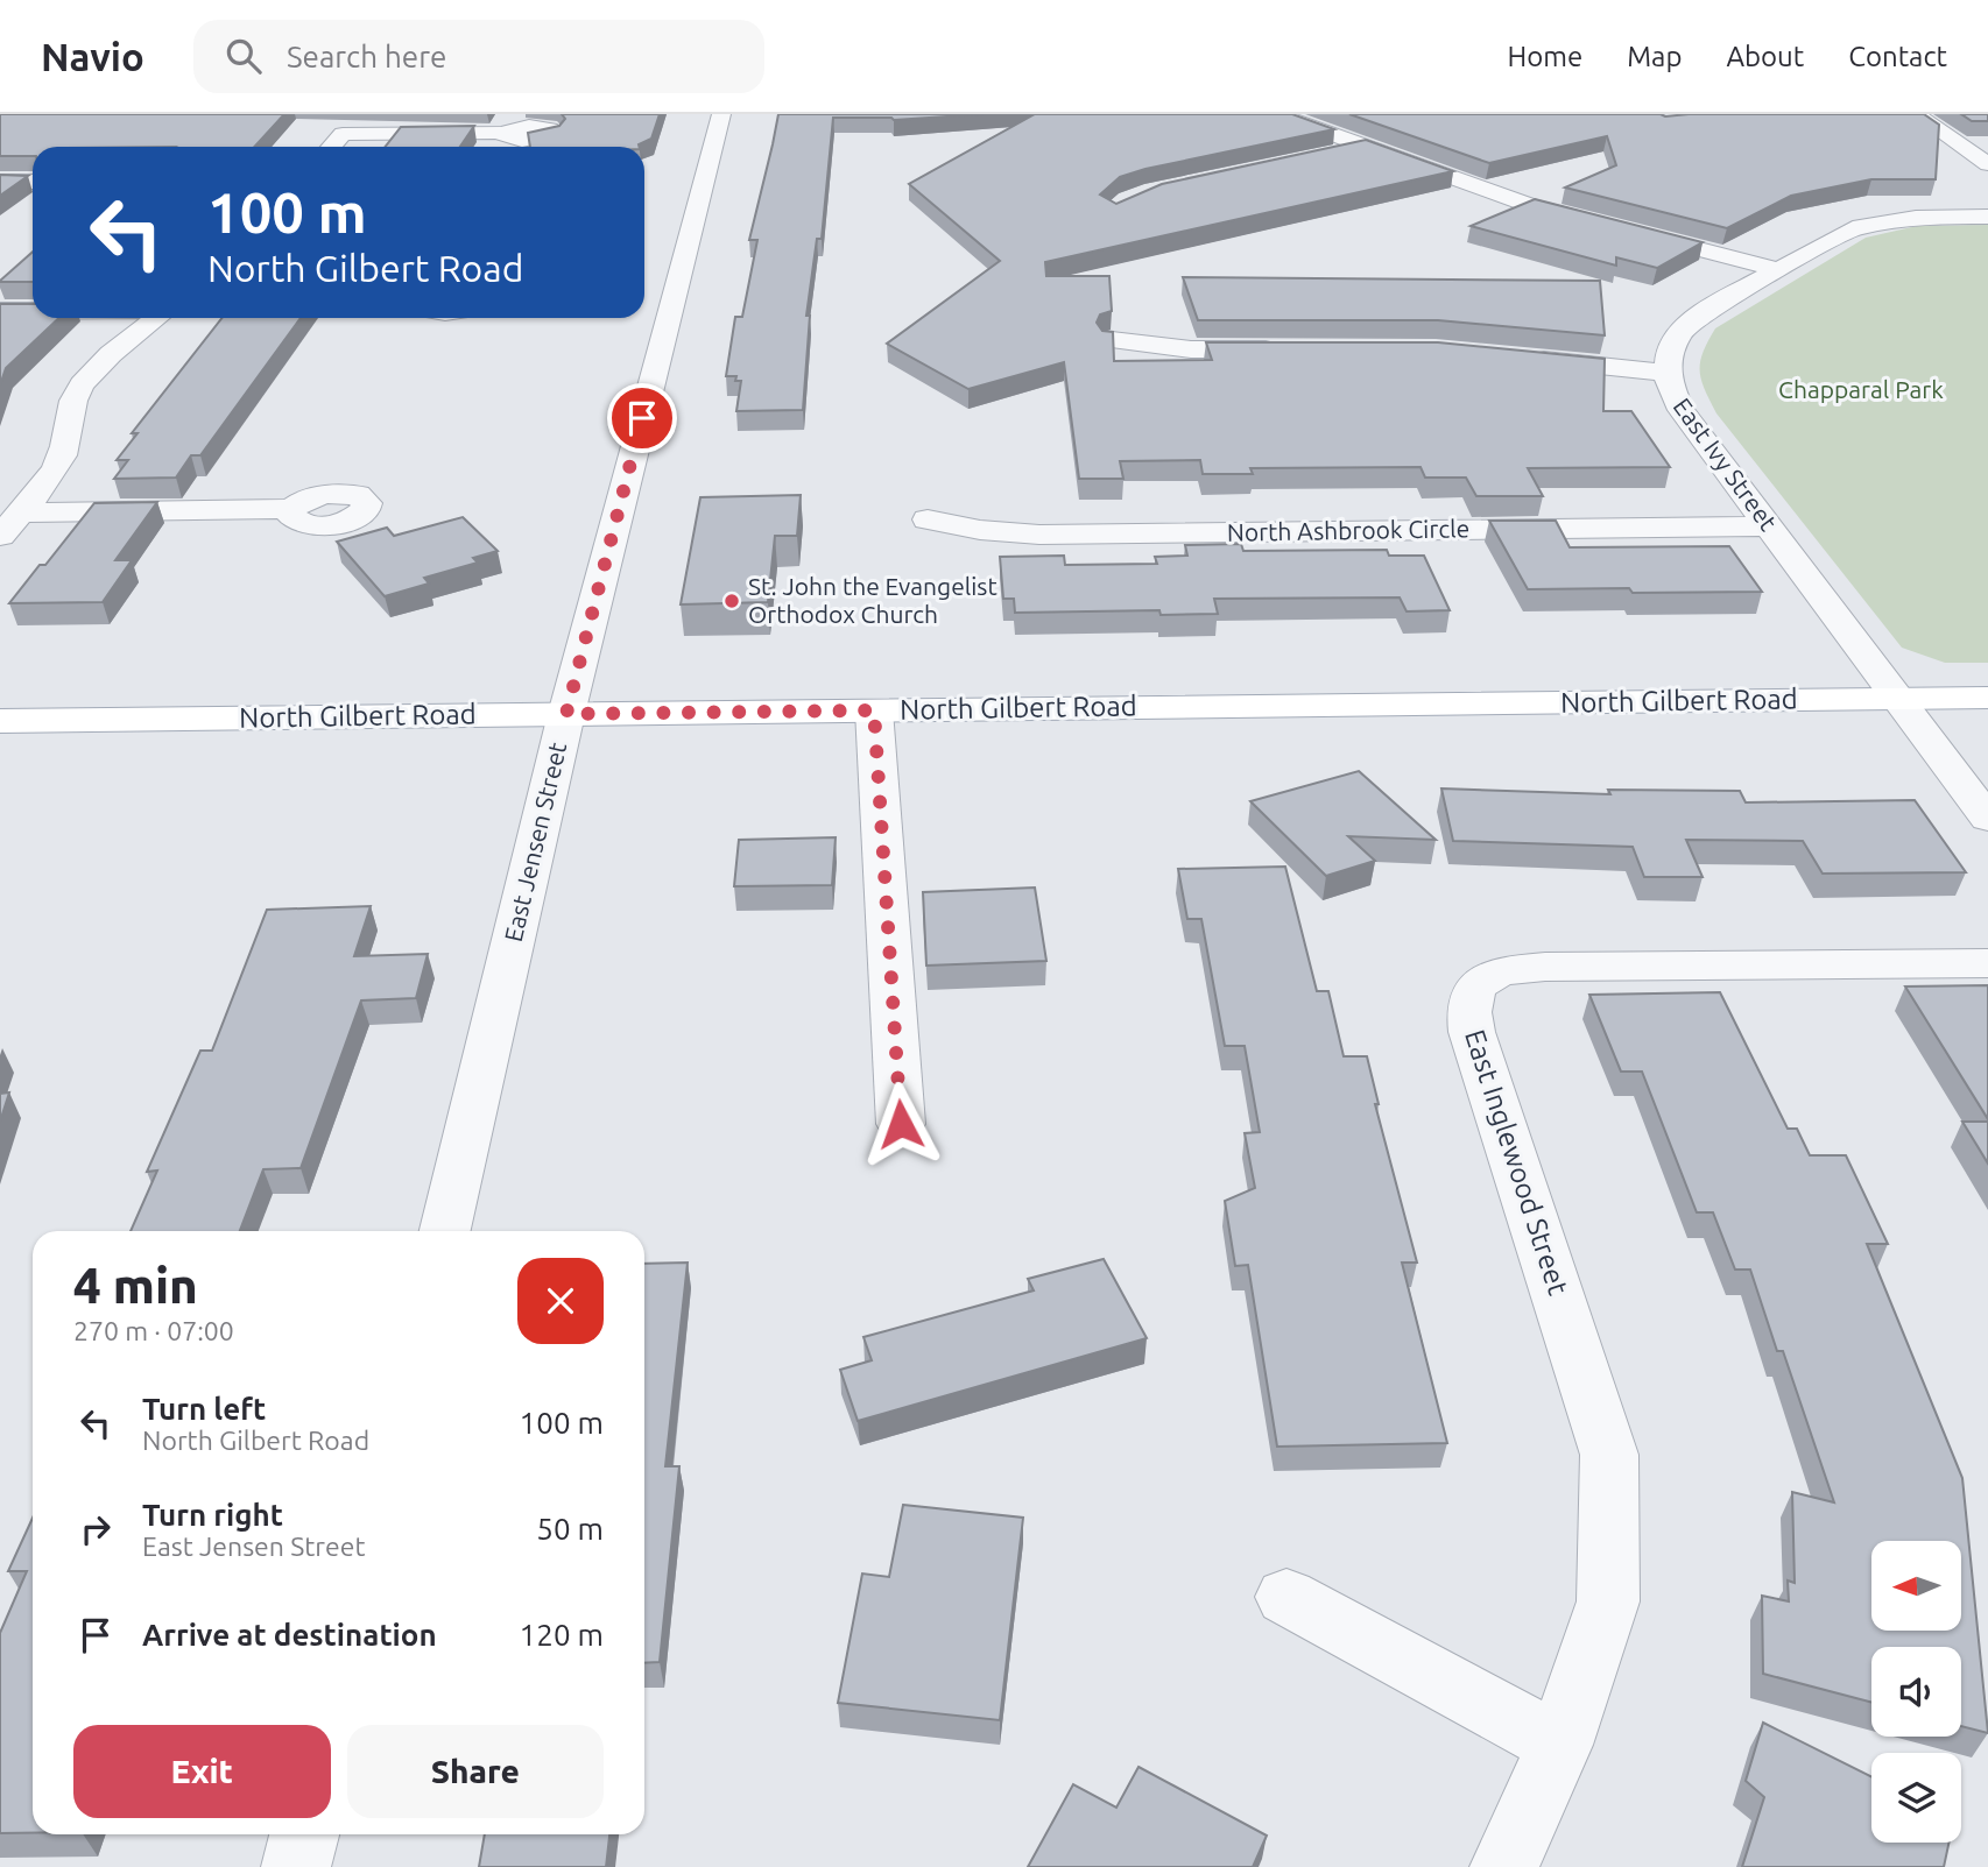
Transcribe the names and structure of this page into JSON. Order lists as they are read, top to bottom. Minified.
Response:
{"streets":{"main road":["North Gilbert Road"],"street":["East Ivy Street","North Ashbrook Circle","East Jensen Street","East Inglewood Street"]},"crossings":[["East Ivy Street","North Ashbrook Circle"],["East Ivy Street","North Gilbert Road"],["North Gilbert Road","East Jensen Street"]],"parks":["Chapparal Park"],"places":["St. John the Evangelist Orthodox Church"],"north":"left","page":{"header":"Navio","search":"Search here","nav":["Home","Map","About","Contact"],"turn":["100 m","North Gilbert Road"],"heading":["4 min","270 m · 07:00"],"list":[{"name":"Turn left","note":"North Gilbert Road","value":"100 m"},{"name":"Turn right","note":"East Jensen Street","value":"50 m"},{"name":"Arrive at destination","value":"120 m"}],"buttons":["Exit","Share"]}}
